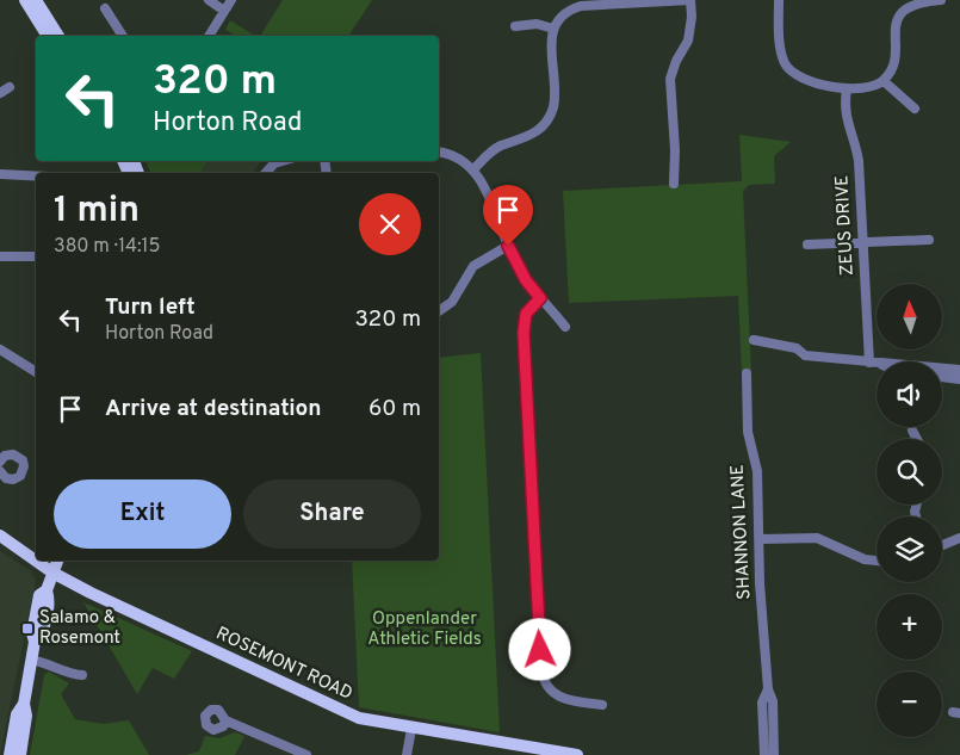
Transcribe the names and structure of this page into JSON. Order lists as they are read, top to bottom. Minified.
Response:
{"streets":{"main road":["ROSEMONT ROAD"],"street":["ZEUS DRIVE","SHANNON LANE"]},"parks":["Oppenlander Athletic Fields"],"places":{"transit":["Salamo & Rosemont"]},"north":"top","page":{"turn":["320 m","Horton Road"],"heading":["1 min","380 m · 14:15"],"list":[{"name":"Turn left","note":"Horton Road","value":"320 m"},{"name":"Arrive at destination","value":"60 m"}],"map_buttons":["+","−"],"buttons":["Exit","Share"]}}
